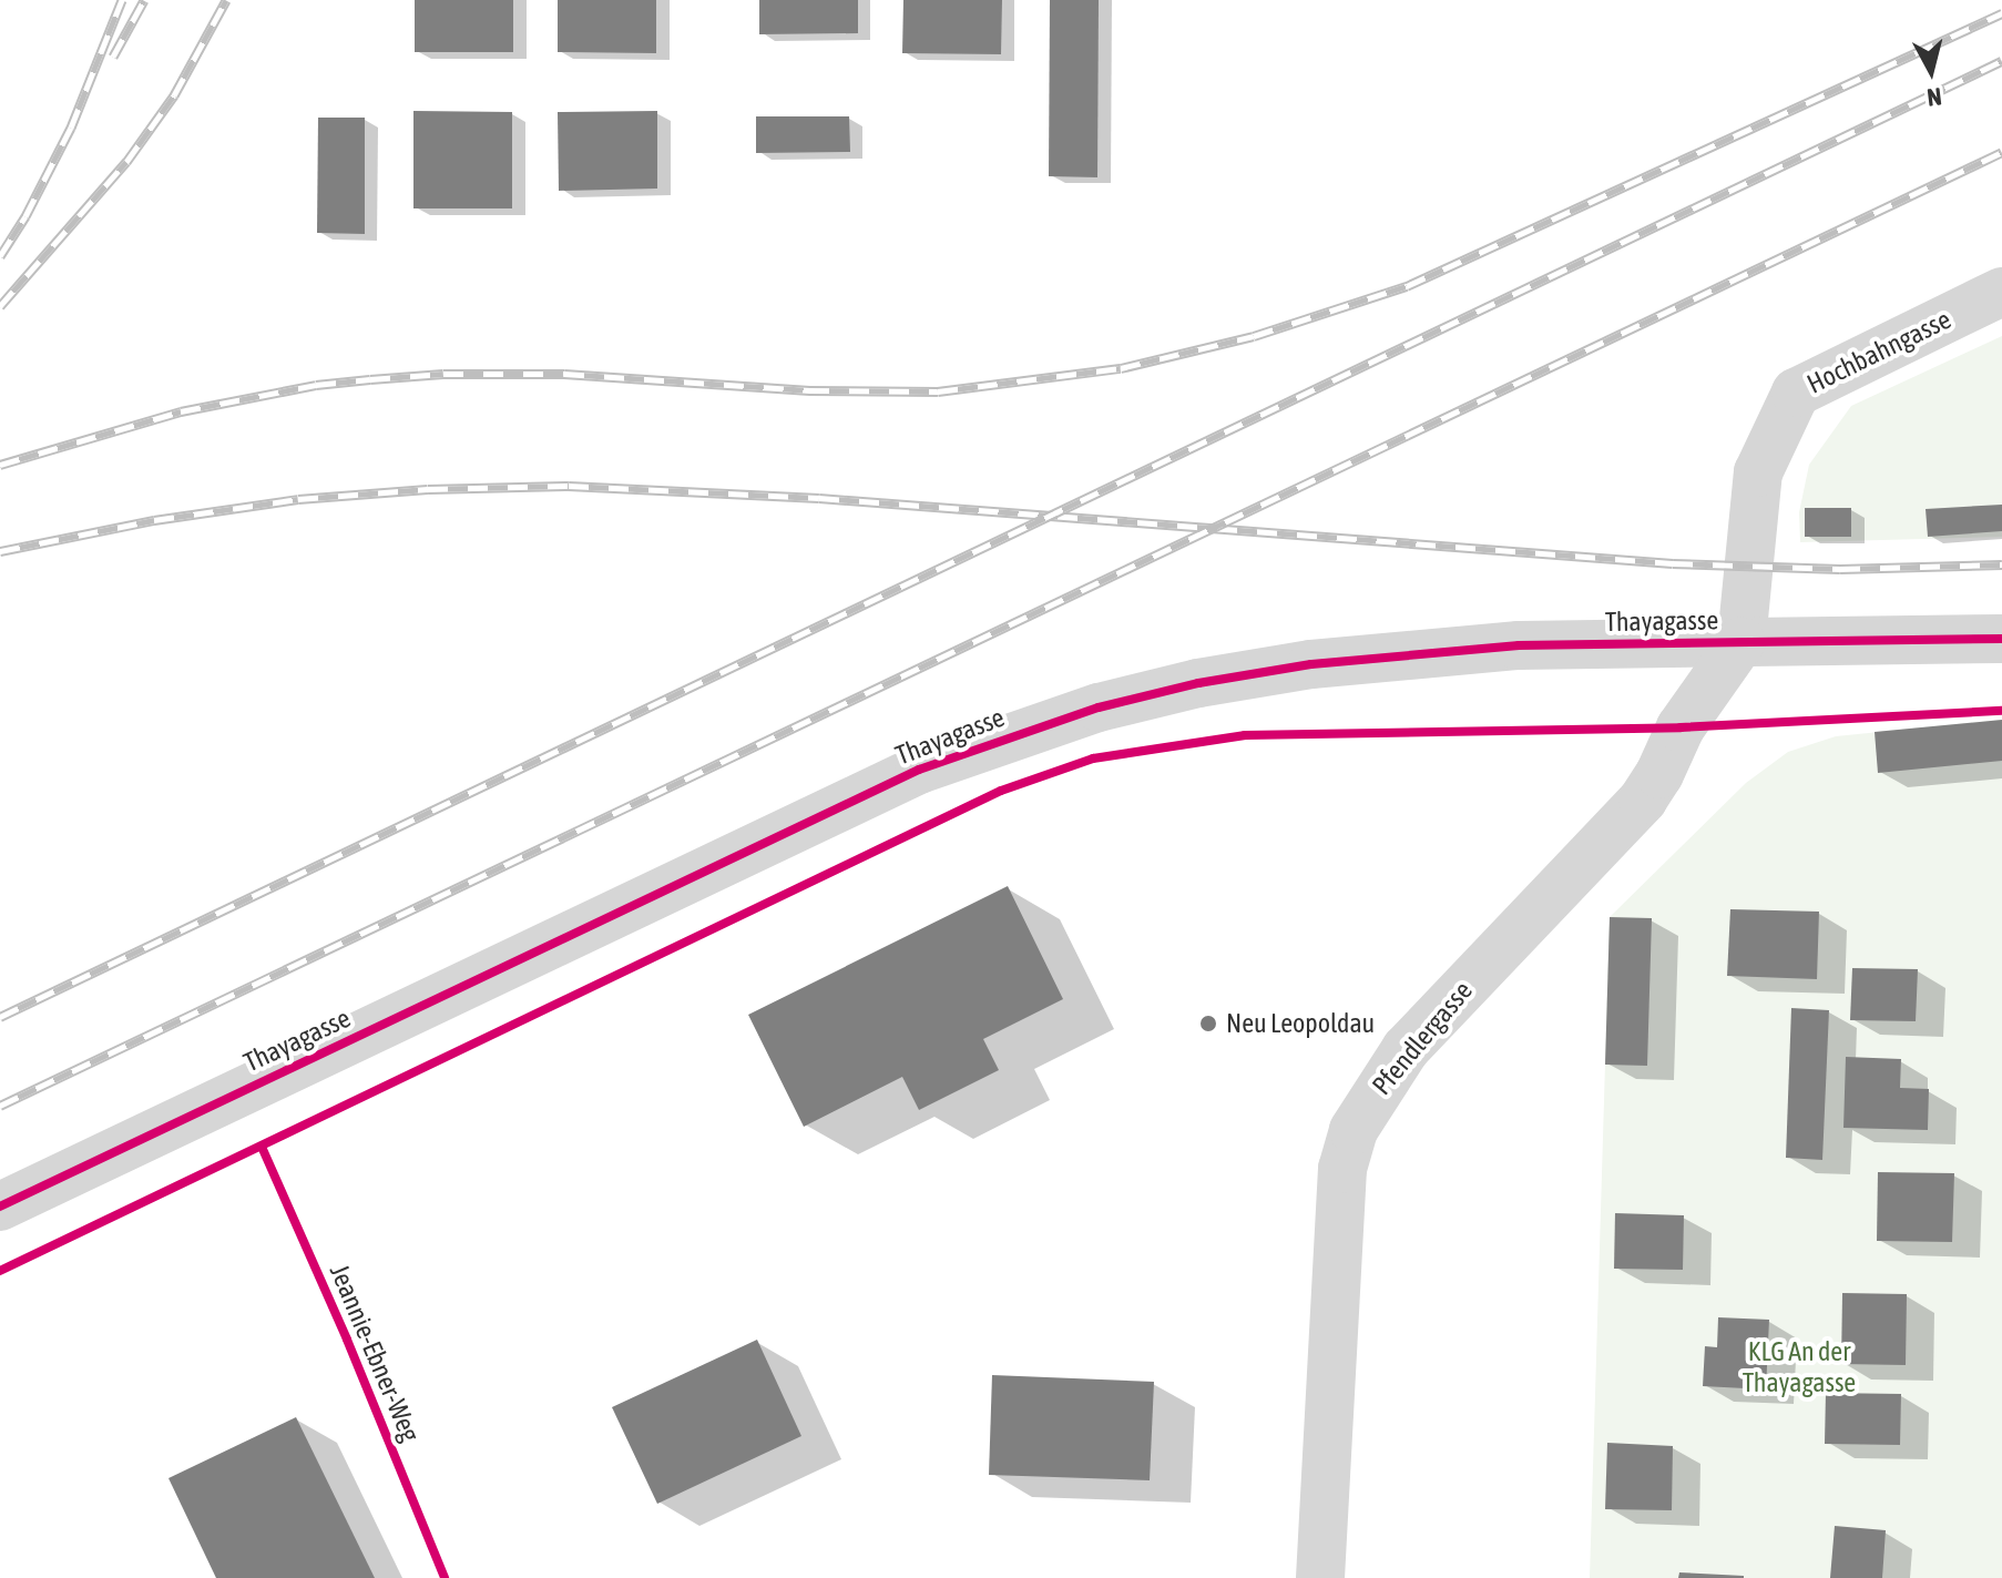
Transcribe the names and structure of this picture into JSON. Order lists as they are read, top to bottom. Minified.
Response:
{"streets":{"street":["Hochbahngasse","Thayagasse","Pfendlergasse"],"cycle path":["Jeannie-Ebner-Weg"]},"crossings":[["Hochbahngasse","Thayagasse"],["Hochbahngasse","Pfendlergasse"],["Thayagasse","Pfendlergasse"]],"parks":["KLG An der Thayagasse"],"places":["Neu Leopoldau"],"north":"bottom"}
